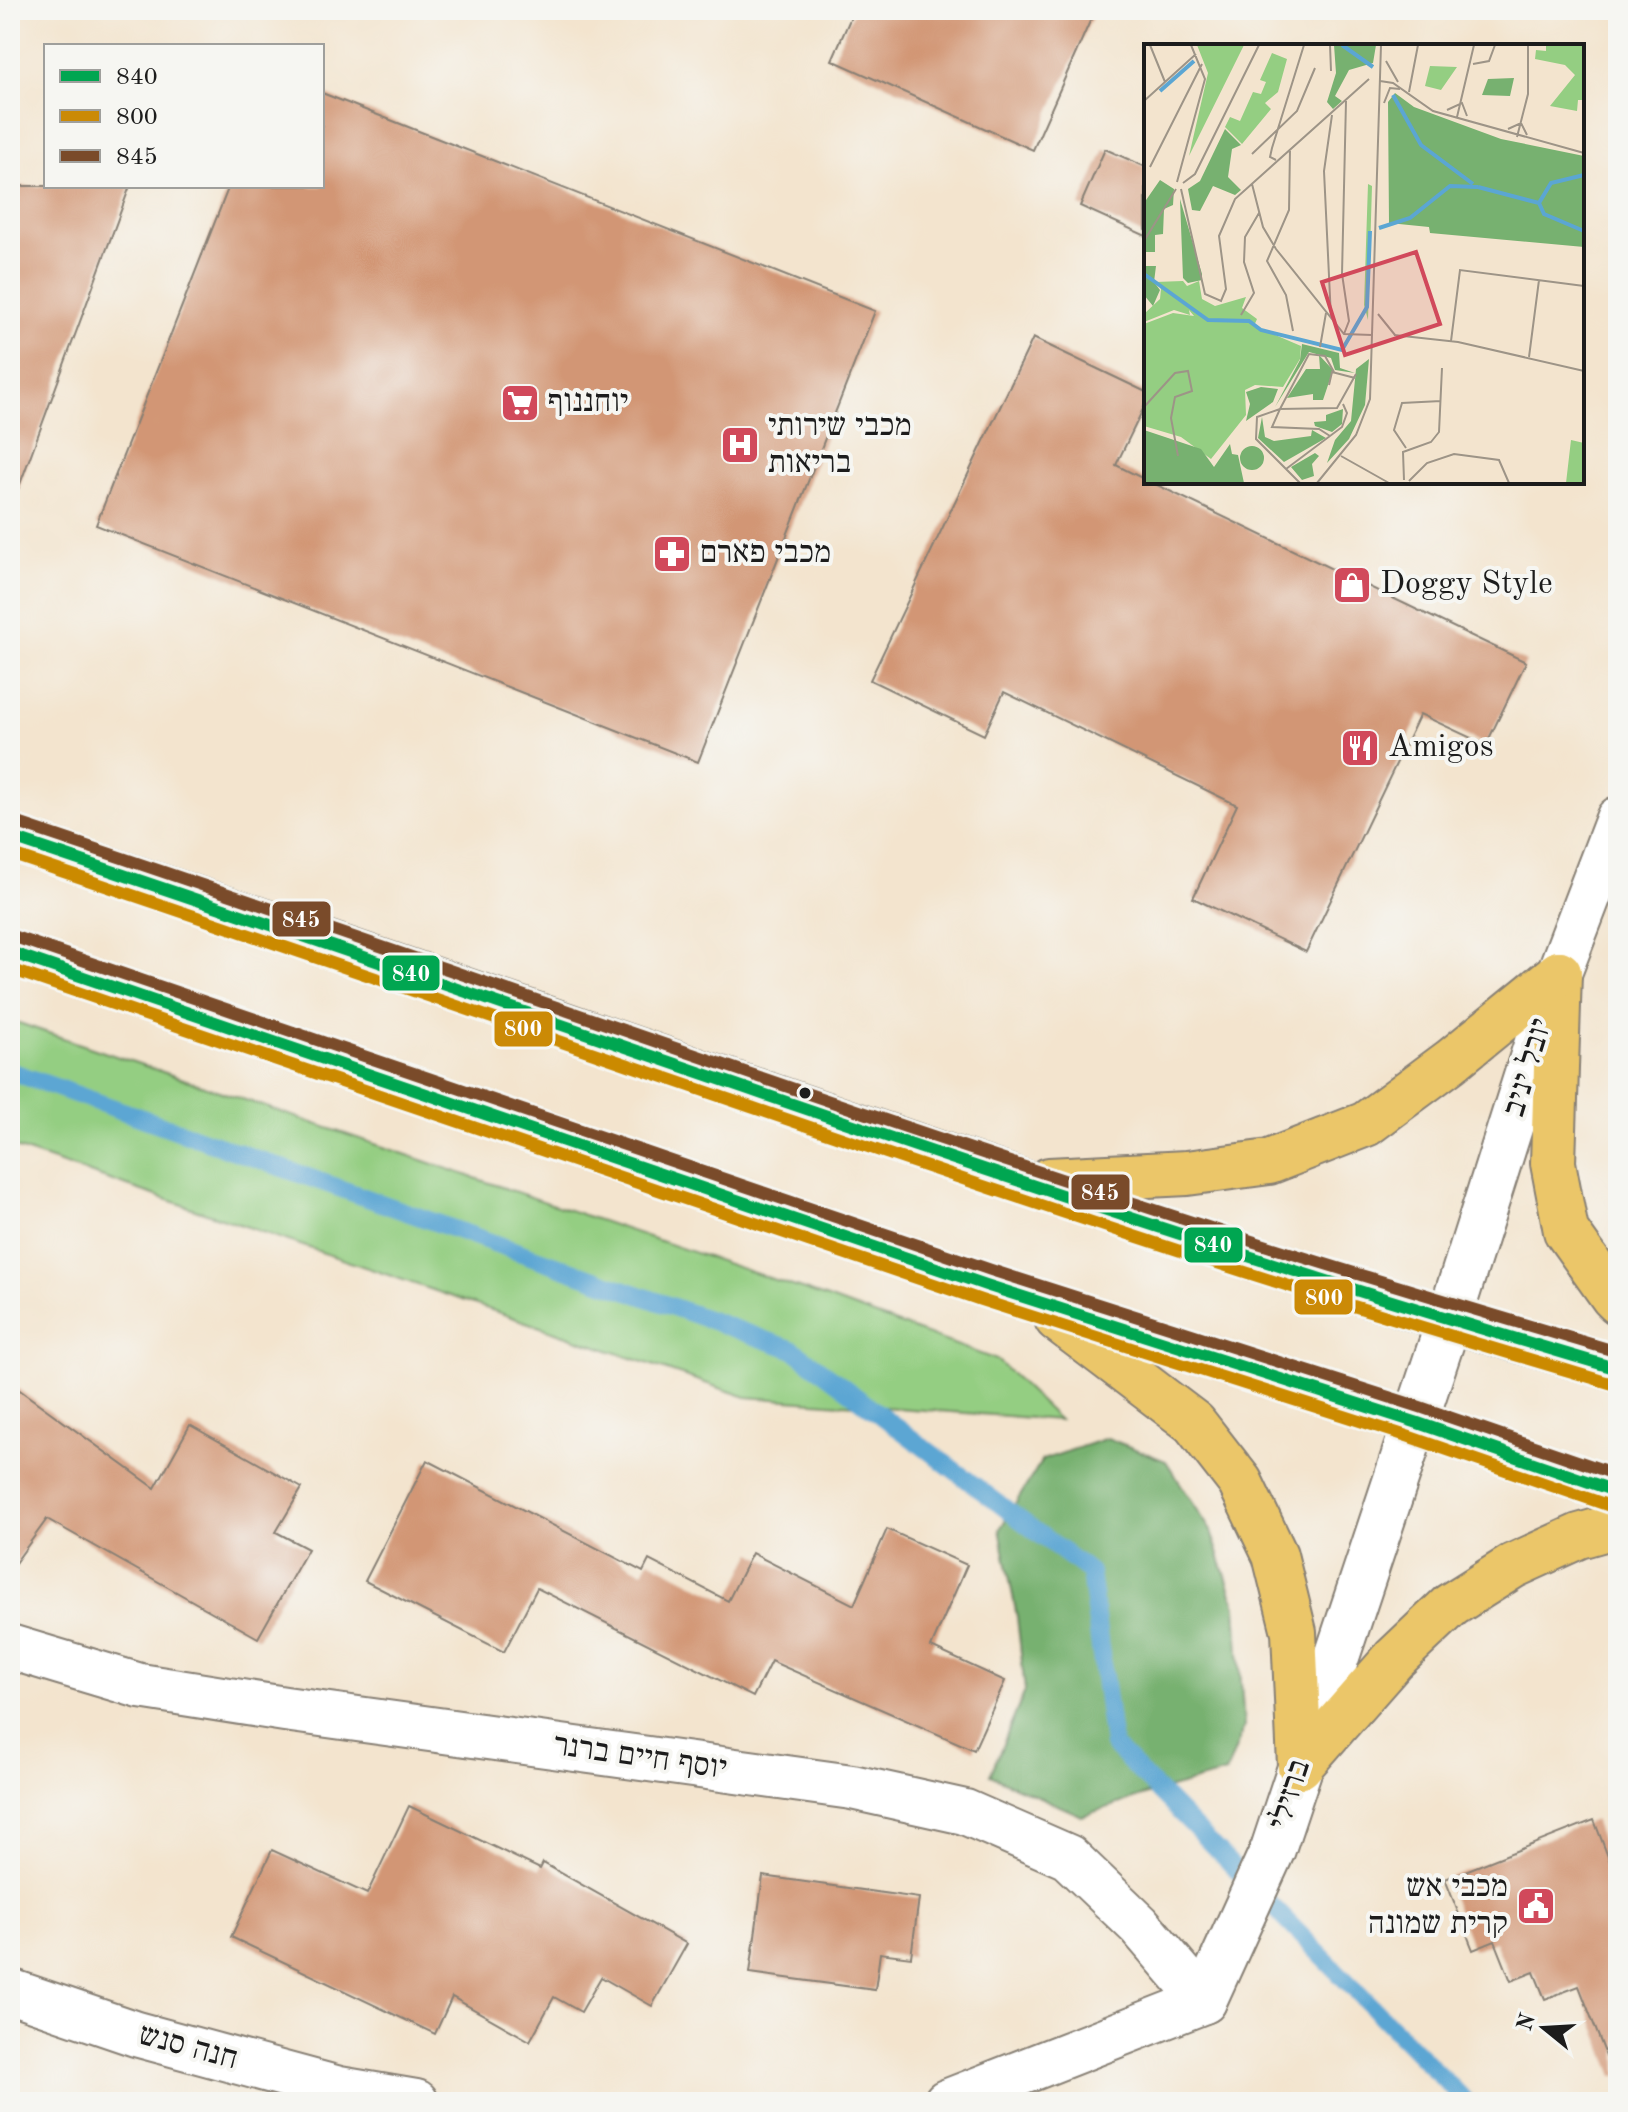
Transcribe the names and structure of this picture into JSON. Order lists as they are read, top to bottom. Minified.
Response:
{"streets":{"street":["יובל יניב","יוסף חיים ברנר","ברזילי","חנה סנש"]},"crossings":[["יובל יניב","ברזילי"],["יוסף חיים ברנר","ברזילי"]],"places":{"supermarket":["יוחננוף"],"hospital":["מכבי שירותי בריאות"],"pharmacy":["מכבי פארם"],"shop":["Doggy Style"],"restaurant":["Amigos"],"public building":["מכבי אש קרית שמונה"]},"lines":["transit line 845","transit line 840","transit line 800"],"legend":["840","800","845"],"north":"left"}
